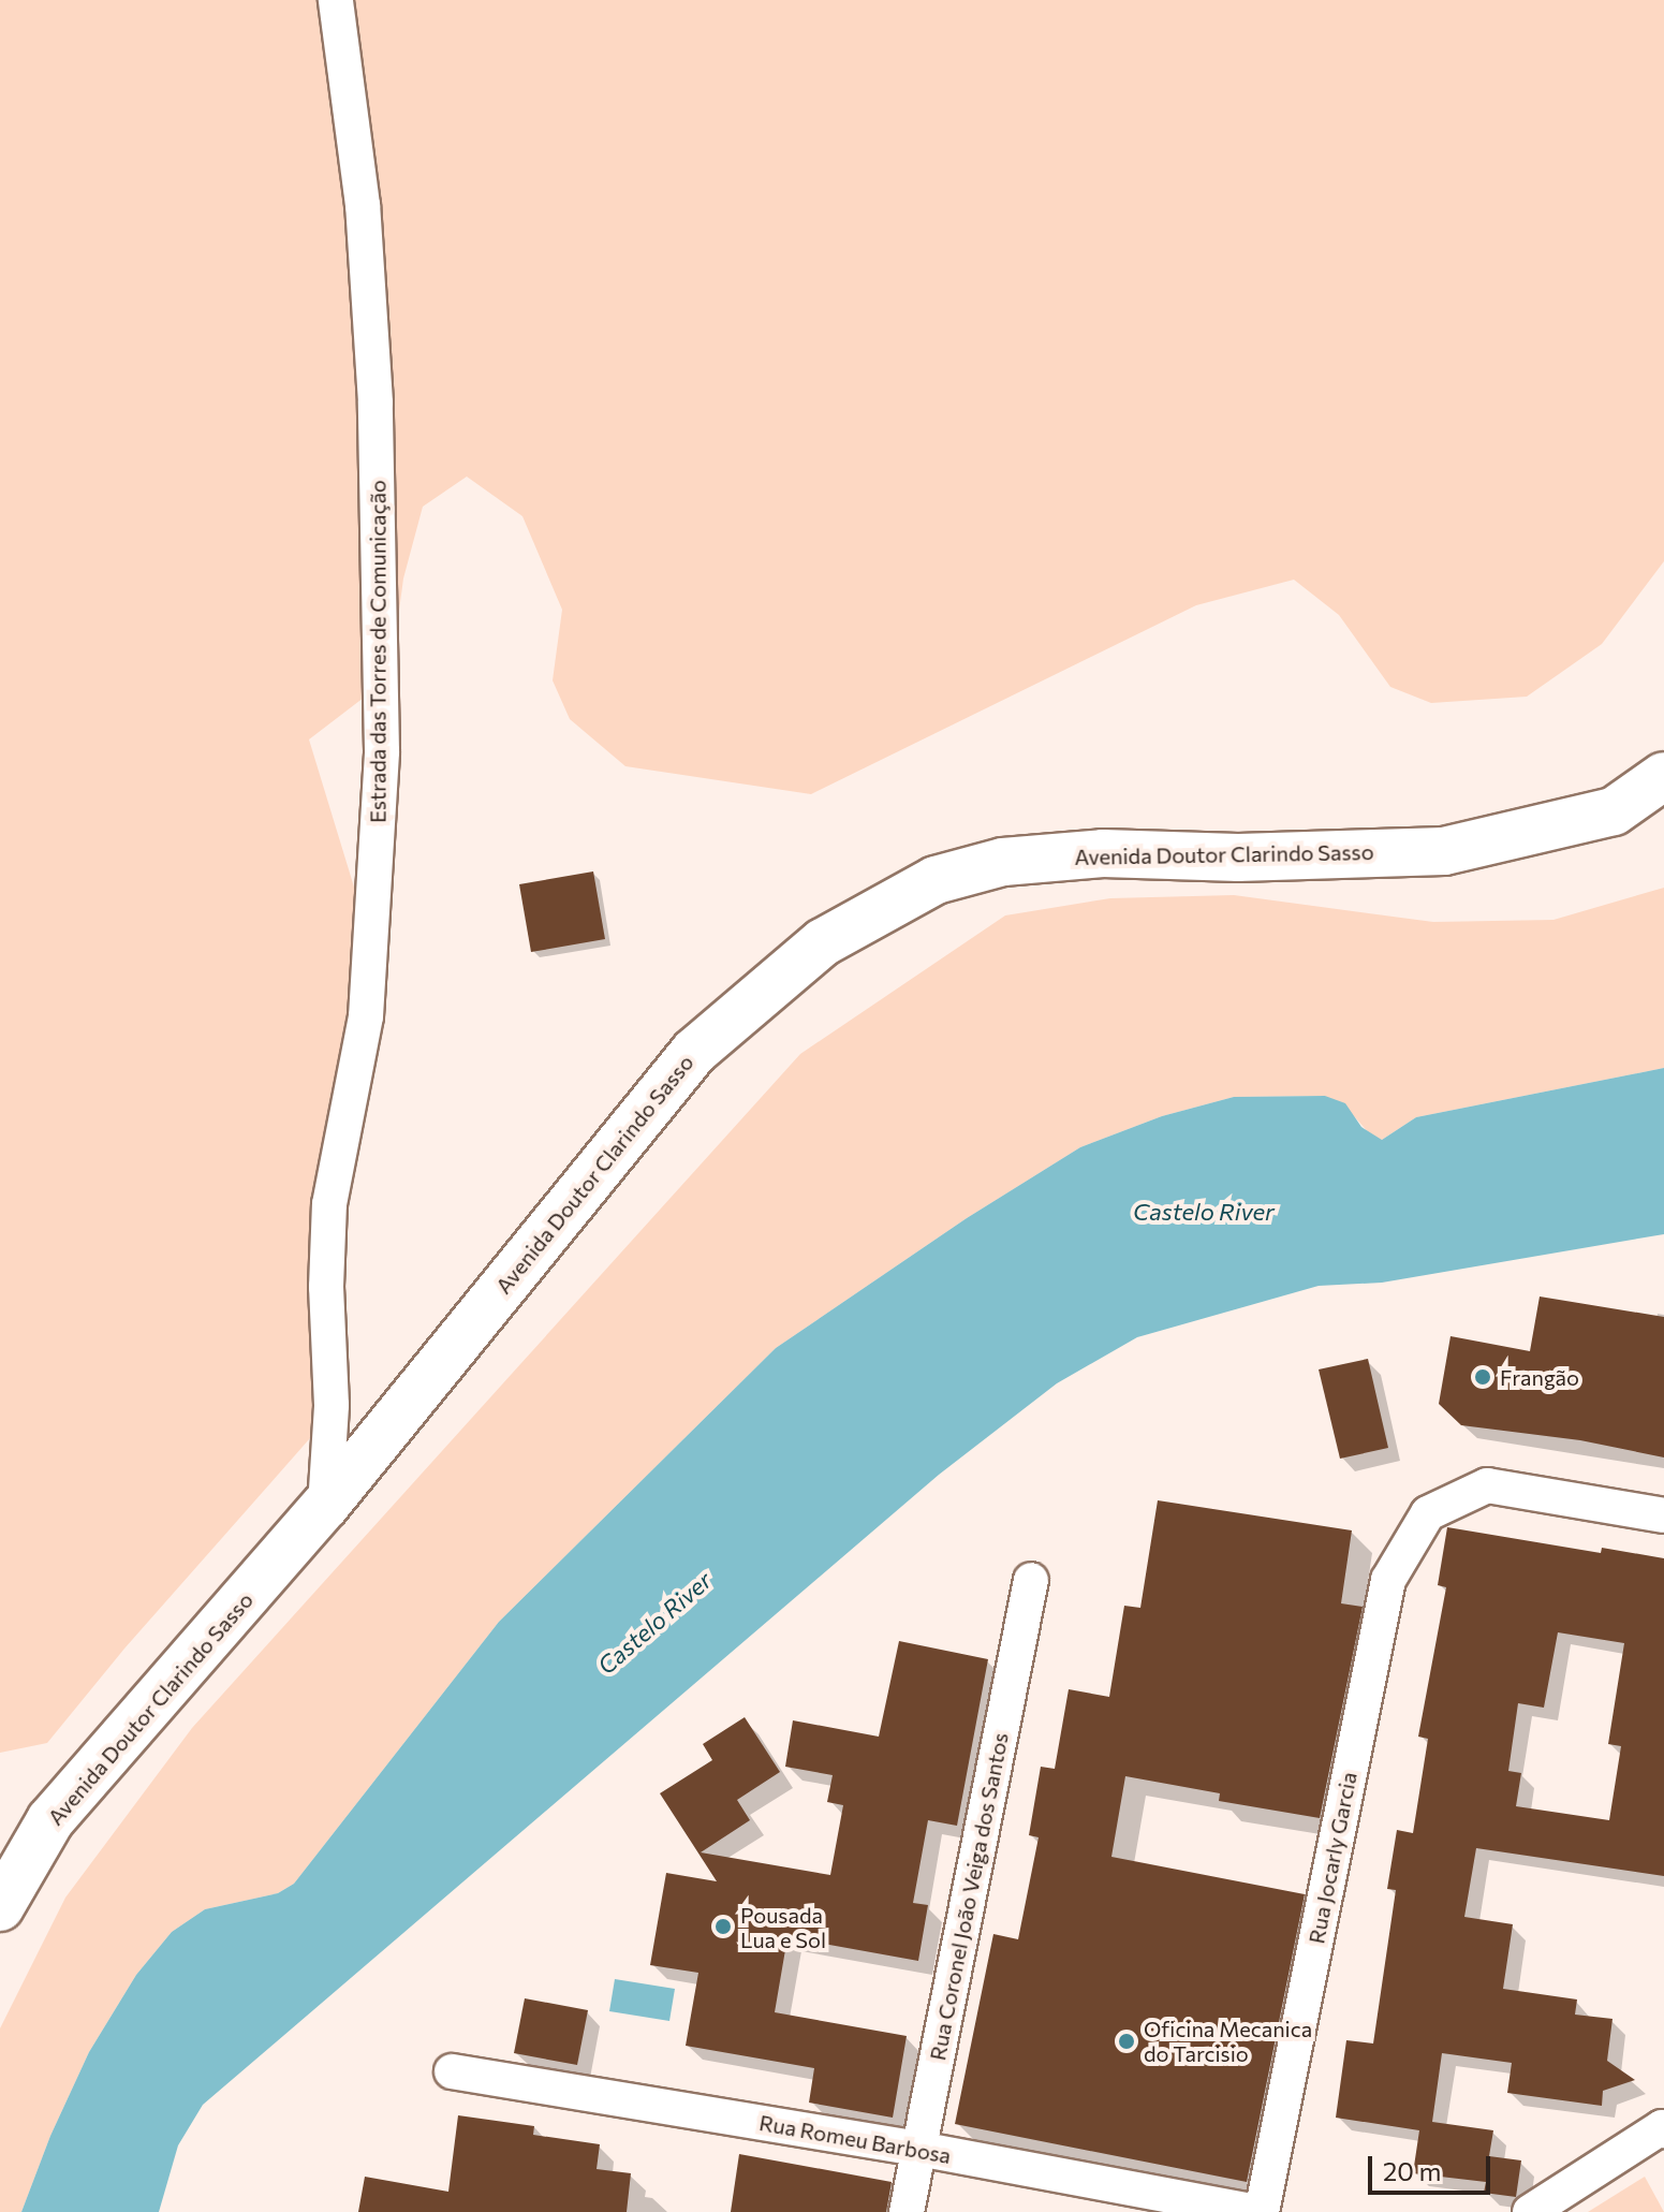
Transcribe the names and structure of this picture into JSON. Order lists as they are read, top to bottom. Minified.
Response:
{"streets":{"main road":["Avenida Doutor Clarindo Sasso"],"street":["Estrada das Torres de Comunicação","Rua Jocarly Garcia","Rua Coronel João Veiga dos Santos","Rua Romeu Barbosa"]},"crossings":[["Estrada das Torres de Comunicação","Avenida Doutor Clarindo Sasso"],["Rua Jocarly Garcia","Rua Romeu Barbosa"],["Rua Coronel João Veiga dos Santos","Rua Romeu Barbosa"]],"water":["Castelo River"],"places":["Frangão","Pousada Lua e Sol","Oficina Mecanica do Tarcisio"],"scale_bar":"20 m"}
